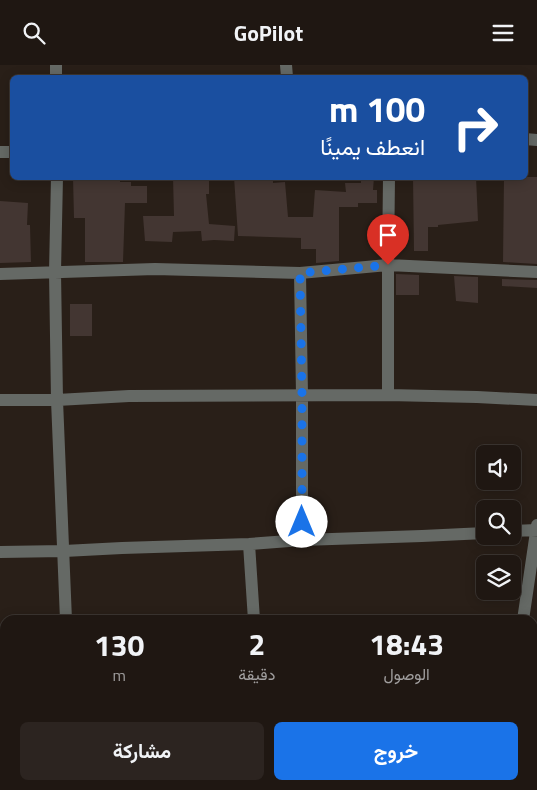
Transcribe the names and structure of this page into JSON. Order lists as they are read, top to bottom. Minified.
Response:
{"page":{"header":"GoPilot","turn":["100 m","انعطف يمينًا"],"eta":["18:43","الوصول","2","دقيقة","130","m"],"buttons":["خروج","مشاركة"]}}
